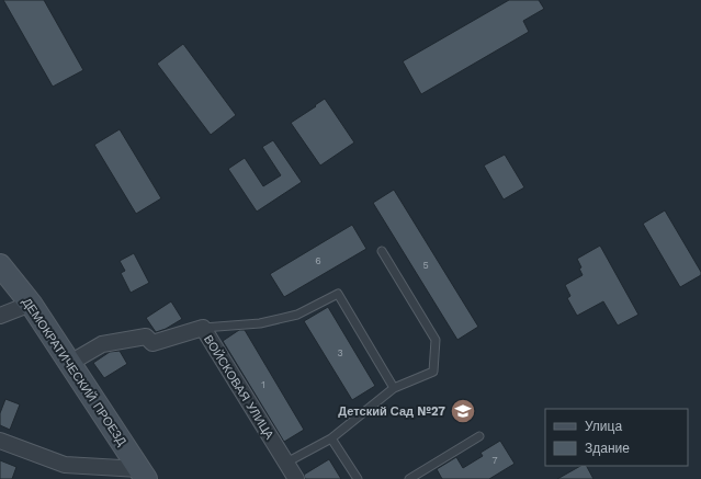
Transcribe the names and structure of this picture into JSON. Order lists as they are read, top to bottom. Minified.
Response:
{"streets":{"main road":["ДЕМОКРАТИЧЕСКИЙ ПРОЕЗД"],"street":["ВОЙСКОВАЯ УЛИЦА"]},"crossings":[["ДЕМОКРАТИЧЕСКИЙ ПРОЕЗД","ВОЙСКОВАЯ УЛИЦА"]],"places":{"school or university":["Детский Сад №27"]},"house_numbers":["6","5","3","1","7"],"legend":["Улица","Здание"]}
